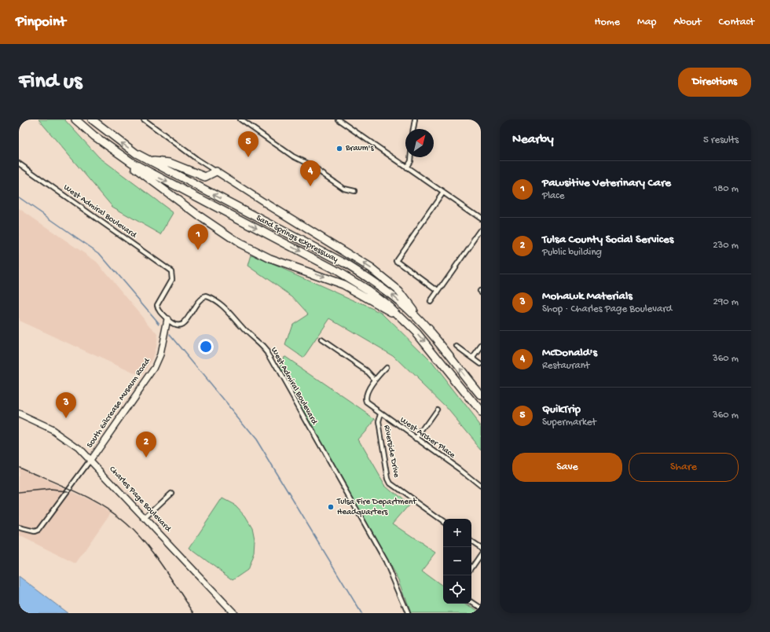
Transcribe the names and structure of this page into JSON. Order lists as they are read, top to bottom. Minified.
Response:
{"streets":{"highway":["Sand Springs Expressway"],"main road":["South Gilcrease Museum Road","Charles Page Boulevard"],"street":["West Admiral Boulevard","West Archer Place","Riverside Drive"]},"crossings":[["West Admiral Boulevard","South Gilcrease Museum Road"],["South Gilcrease Museum Road","Charles Page Boulevard"],["West Archer Place","Riverside Drive"]],"places":["Braum's","Tulsa Fire Department Headquarters"],"north":"top right","page":{"header":"Pinpoint","nav":["Home","Map","About","Contact"],"buttons":["Directions",["Save","Share"]],"title":"Find us","heading":["Nearby","5 results"],"pins":["5","4","1","3","2"],"list":[{"mark":"1","name":"Pawsitive Veterinary Care","note":"Place","value":"180 m"},{"mark":"2","name":"Tulsa County Social Services","note":"Public building","value":"230 m"},{"mark":"3","name":"Mohawk Materials","note":"Shop · Charles Page Boulevard","value":"290 m"},{"mark":"4","name":"McDonald's","note":"Restaurant","value":"360 m"},{"mark":"5","name":"QuikTrip","note":"Supermarket","value":"360 m"}],"map_buttons":["+","−"]}}
